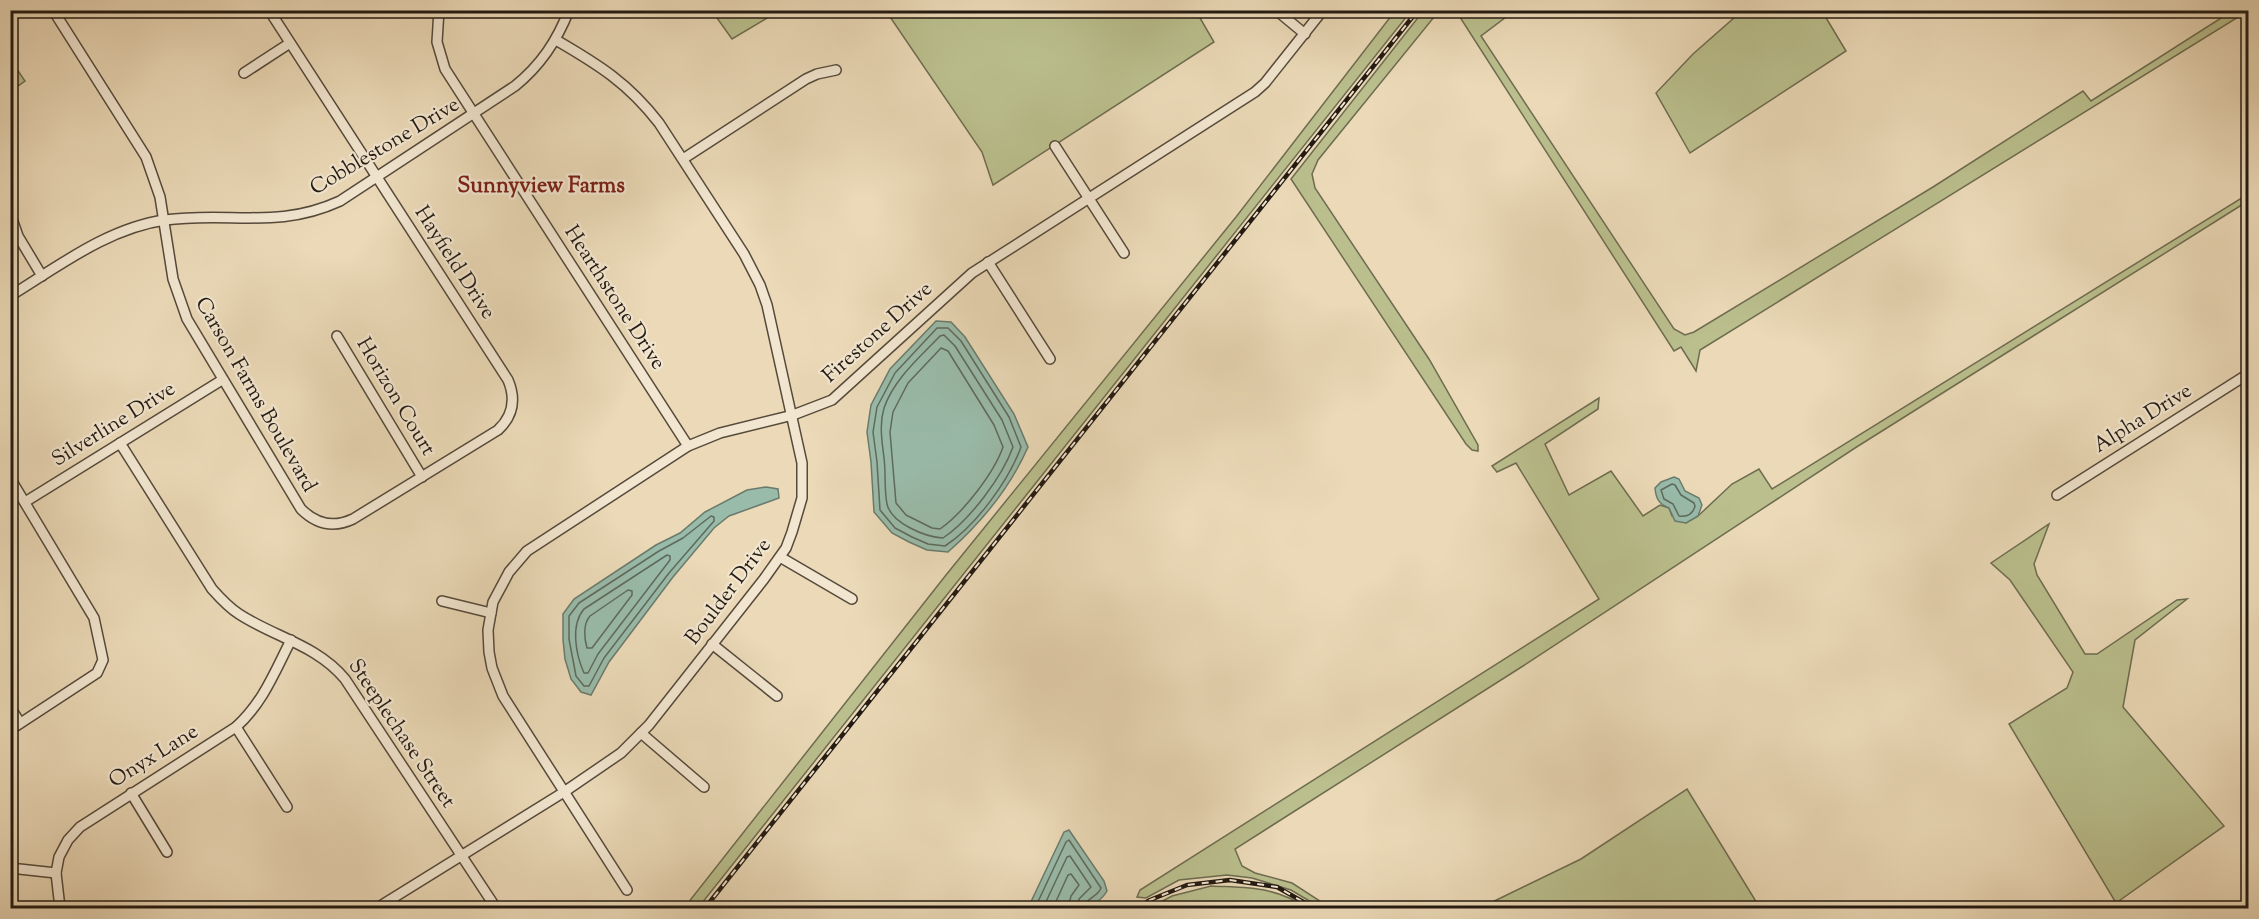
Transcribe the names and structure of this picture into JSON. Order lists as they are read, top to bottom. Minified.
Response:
{"streets":{"street":["Cobblestone Drive","Hayfield Drive","Hearthstone Drive","Firestone Drive","Carson Farms Boulevard","Horizon Court","Alpha Drive","Silverline Drive","Boulder Drive","Steeplechase Street","Onyx Lane"]},"crossings":[["Cobblestone Drive","Hayfield Drive"],["Cobblestone Drive","Hearthstone Drive"],["Cobblestone Drive","Carson Farms Boulevard"],["Cobblestone Drive","Boulder Drive"],["Hayfield Drive","Carson Farms Boulevard"],["Hayfield Drive","Horizon Court"],["Hearthstone Drive","Firestone Drive"],["Firestone Drive","Boulder Drive"],["Carson Farms Boulevard","Horizon Court"],["Carson Farms Boulevard","Silverline Drive"],["Silverline Drive","Steeplechase Street"],["Boulder Drive","Steeplechase Street"],["Steeplechase Street","Onyx Lane"]],"districts":["Sunnyview Farms"]}
